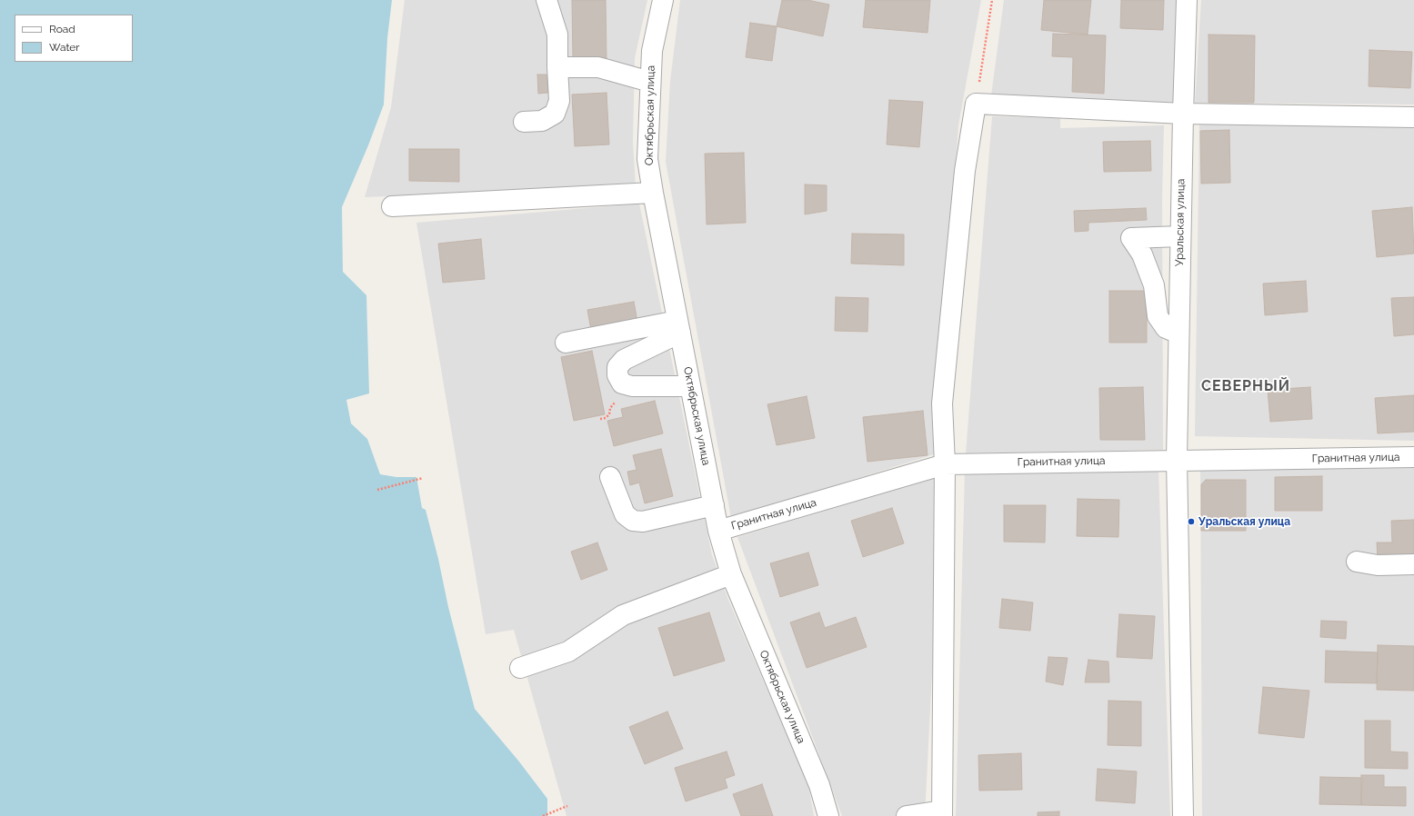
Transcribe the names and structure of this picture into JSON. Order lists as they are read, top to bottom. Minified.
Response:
{"streets":{"street":["Октябрьская улица","Уральская улица","Гранитная улица"]},"crossings":[["Октябрьская улица","Гранитная улица"],["Уральская улица","Гранитная улица"]],"districts":["СЕВЕРНЫЙ"],"places":["Уральская улица"],"legend":["Road","Water"]}
